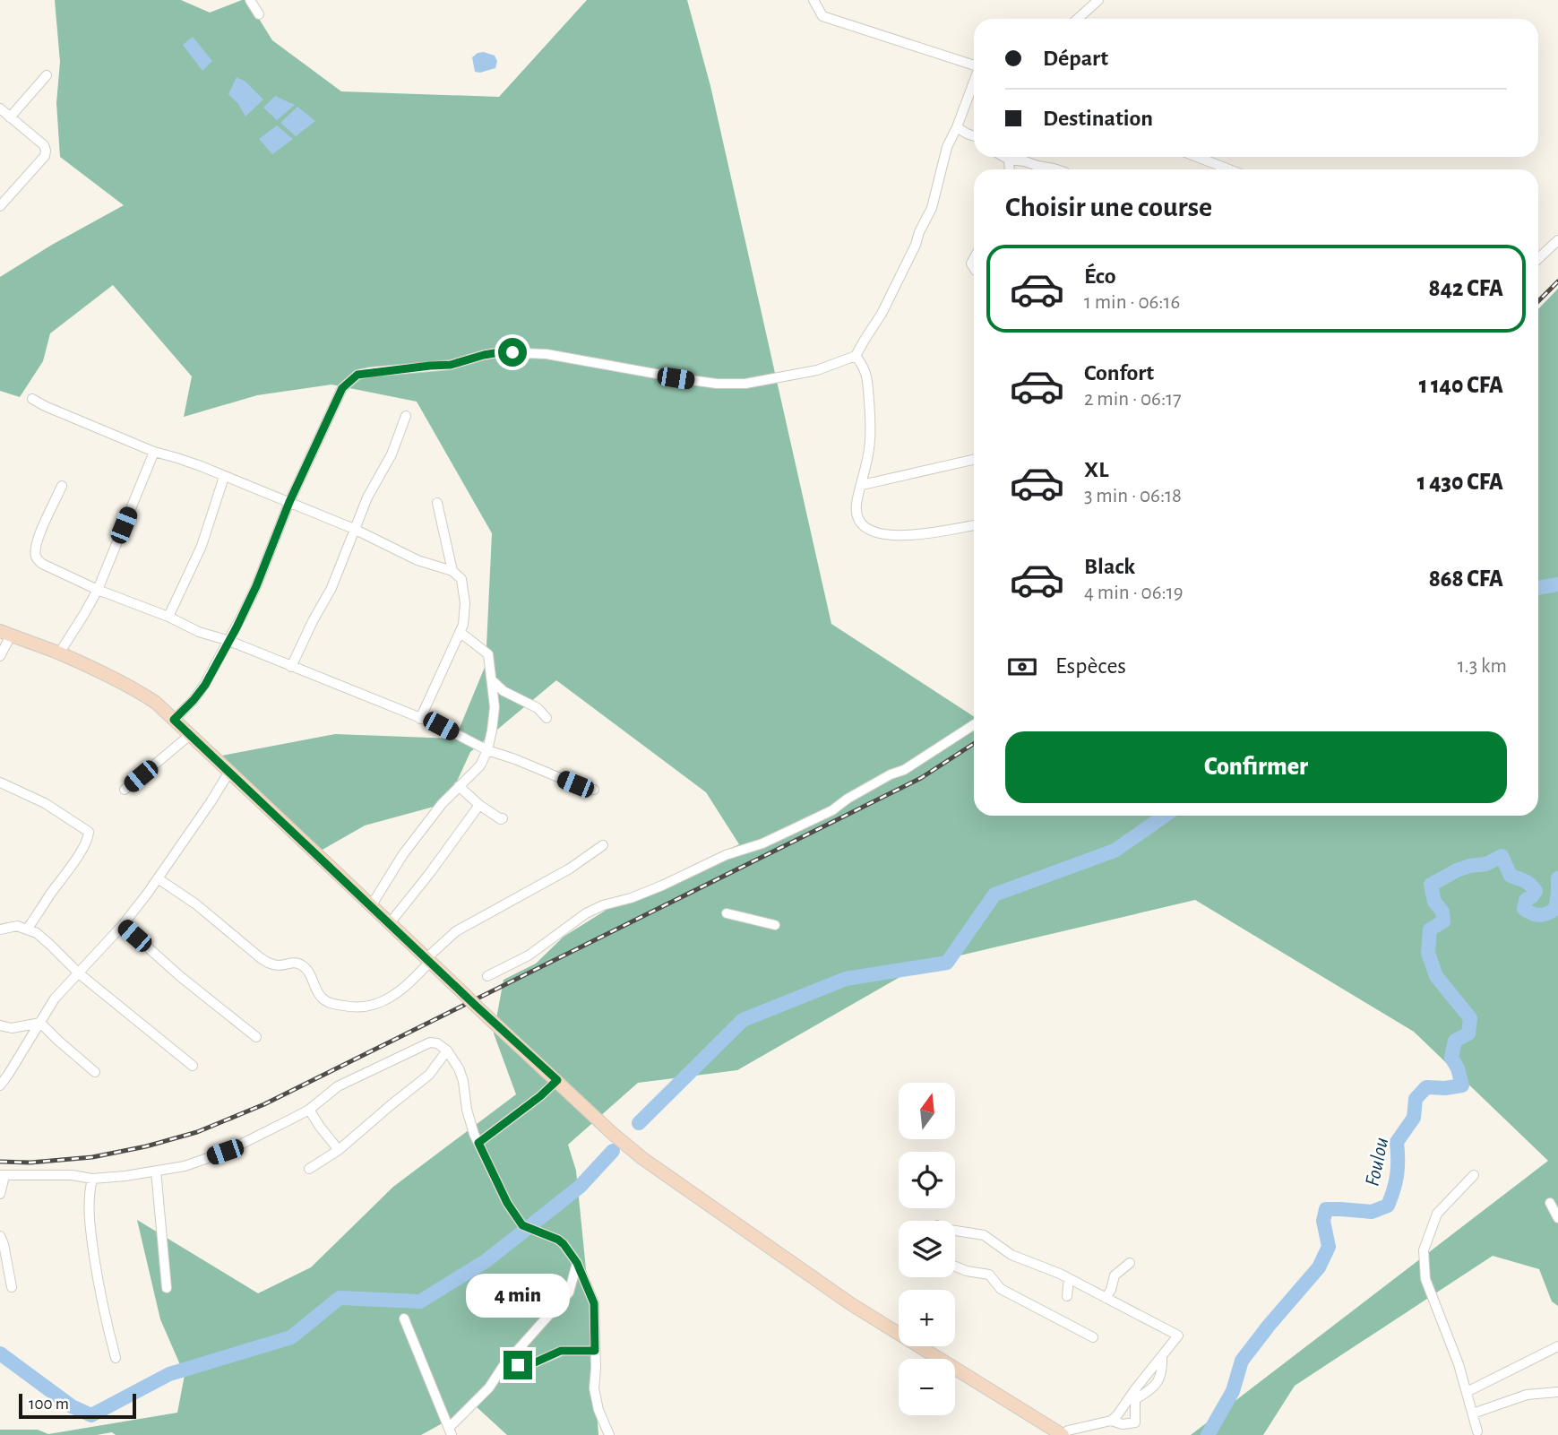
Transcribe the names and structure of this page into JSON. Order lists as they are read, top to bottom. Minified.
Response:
{"water":["Foulou"],"scale_bar":"100 m","north":"top","page":{"banner":["Départ","Destination"],"heading":"Choisir une course","list":[{"name":"Éco","note":"1 min · 06:16","value":"842 CFA"},{"name":"Confort","note":"2 min · 06:17","value":"1 140 CFA"},{"name":"XL","note":"3 min · 06:18","value":"1 430 CFA"},{"name":"Black","note":"4 min · 06:19","value":"868 CFA"}],"pay":["Espèces","1.3 km"],"buttons":"Confirmer","map_buttons":["+","−"],"bubble":"4 min","scale":"100 m"}}
